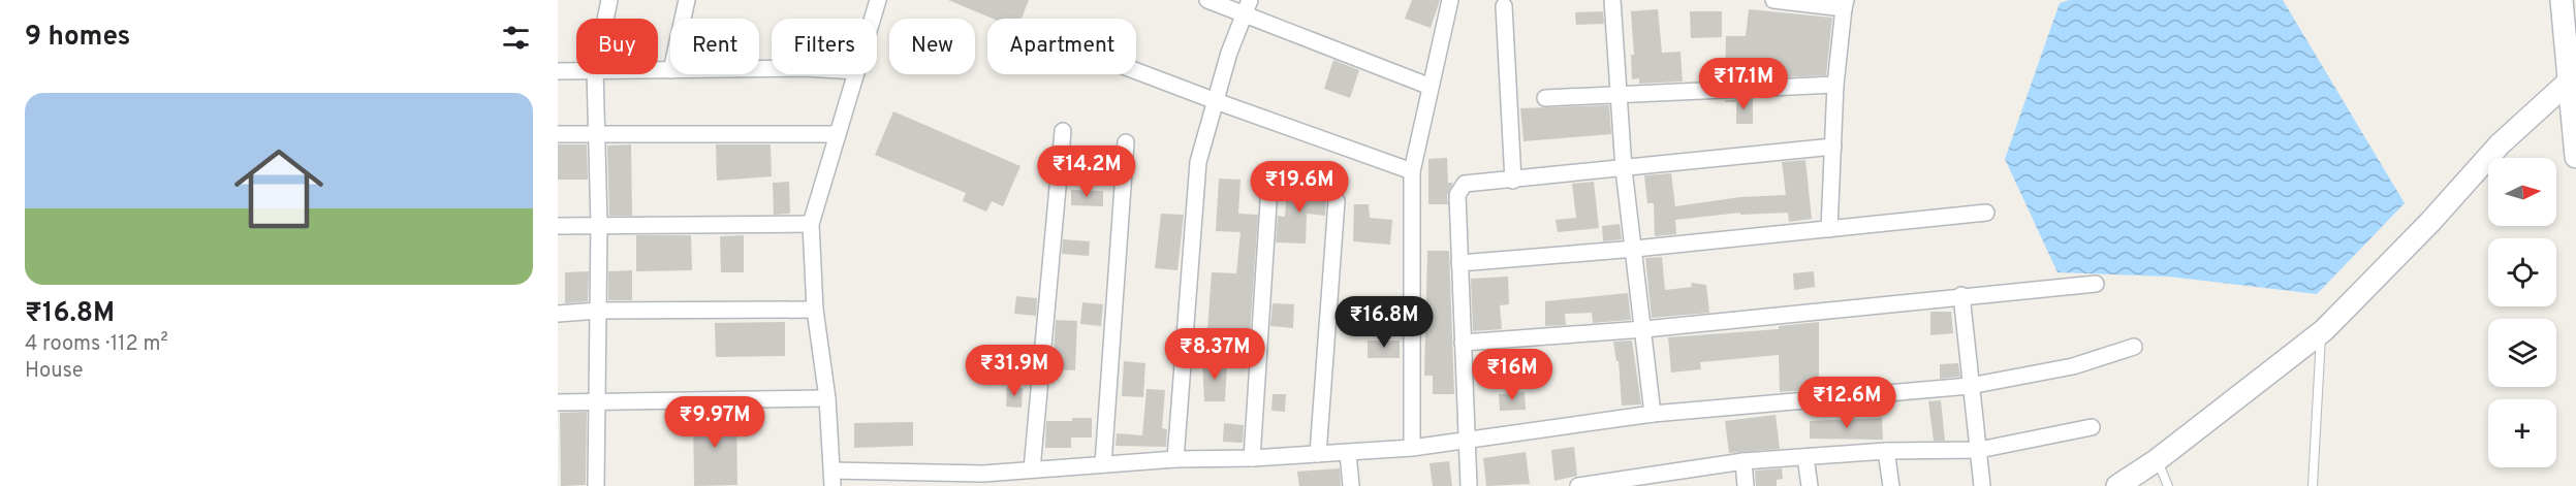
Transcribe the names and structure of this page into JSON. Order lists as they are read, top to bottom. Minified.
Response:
{"north":"right","page":{"heading":"9 homes","chip":["Buy","Rent","Filters","New","Apartment"],"price":["₹17.1M","₹14.2M","₹19.6M","₹16.8M","₹8.37M","₹31.9M","₹16M","₹12.6M","₹9.97M"],"list":[{"name":"₹16.8M","note":"4 rooms · 112 m² · House"}],"map_buttons":"+"}}
